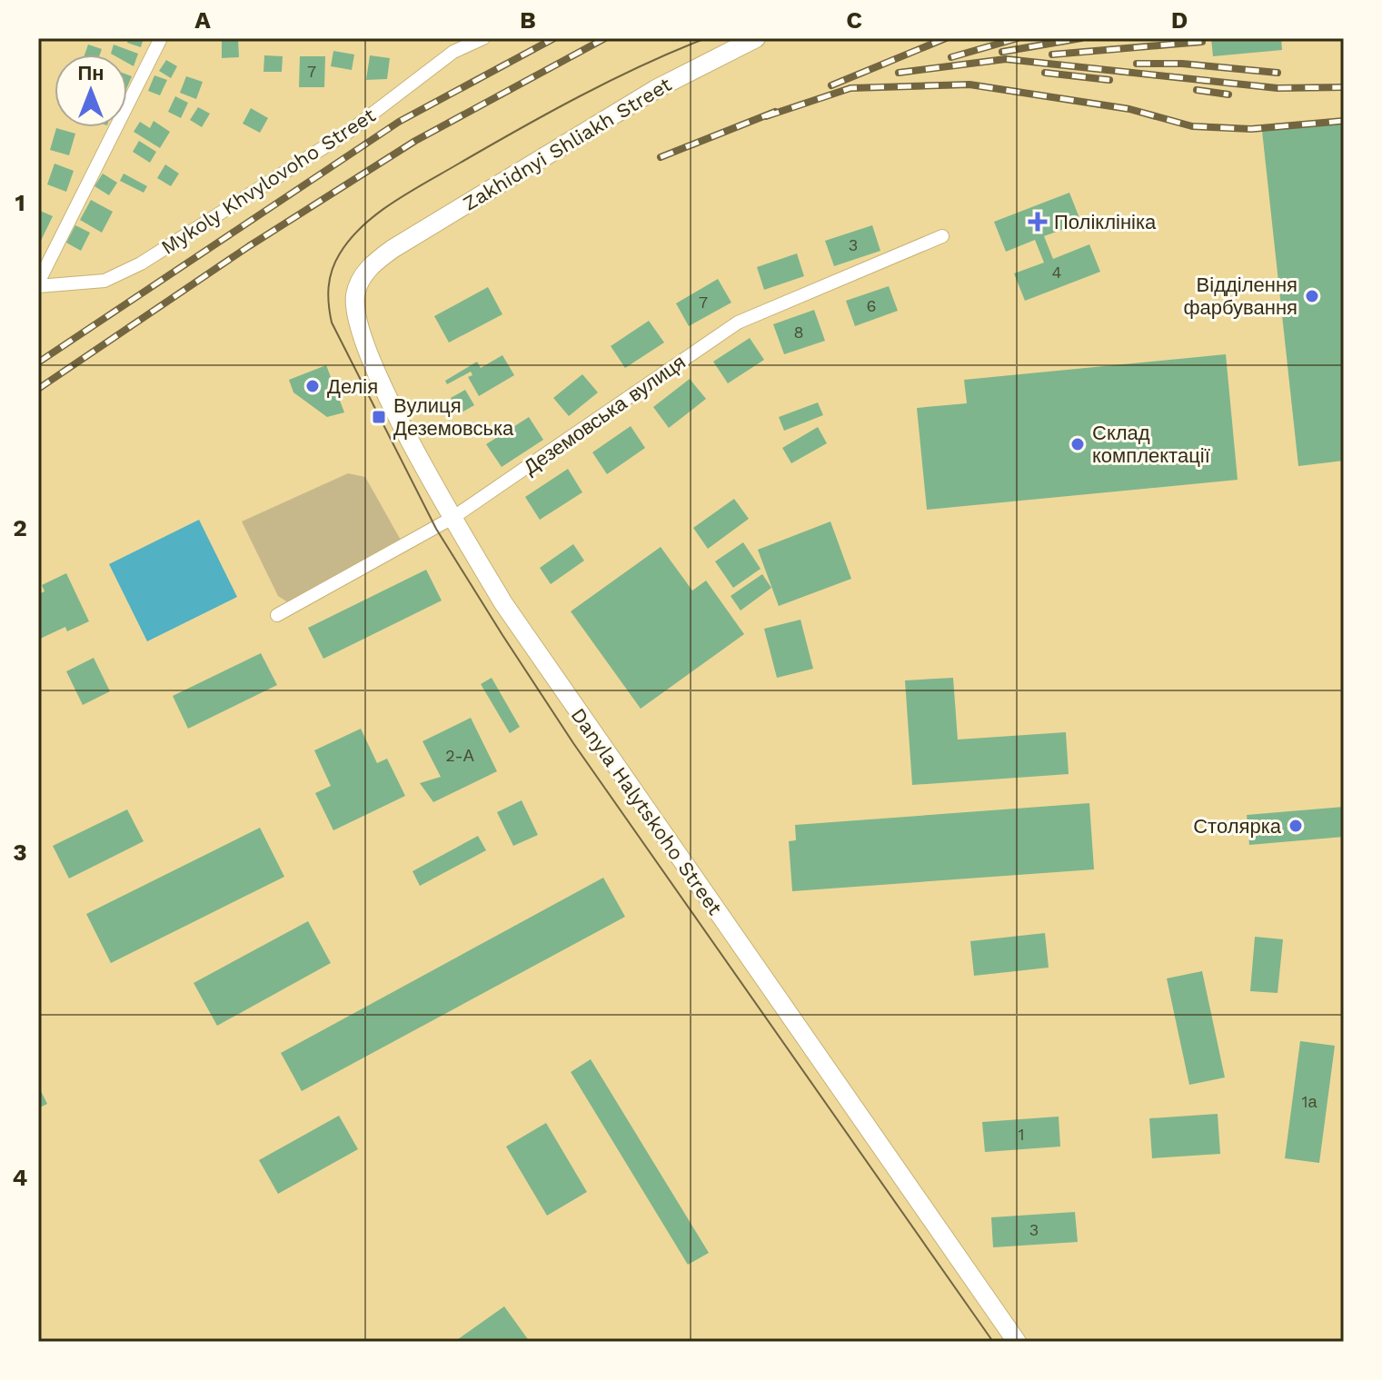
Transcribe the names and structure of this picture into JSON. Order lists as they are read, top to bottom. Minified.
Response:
{"streets":{"street":["Zakhidnyi Shliakh Street","Mykoly Khvylovoho Street","Деземовська вулиця","Danyla Halytskoho Street"]},"crossings":[["Zakhidnyi Shliakh Street","Danyla Halytskoho Street"],["Деземовська вулиця","Danyla Halytskoho Street"]],"places":{"health":["Поліклініка"],"other":["Відділення фарбування","Делія","Склад комплектації","Столярка"],"transit":["Вулиця Деземовська"]},"house_numbers":["7","3","4","7","6","8","2-А","1а","1","3"],"north":"top","grid":{"columns":["A","B","C","D"],"rows":["1","2","3","4"]}}
